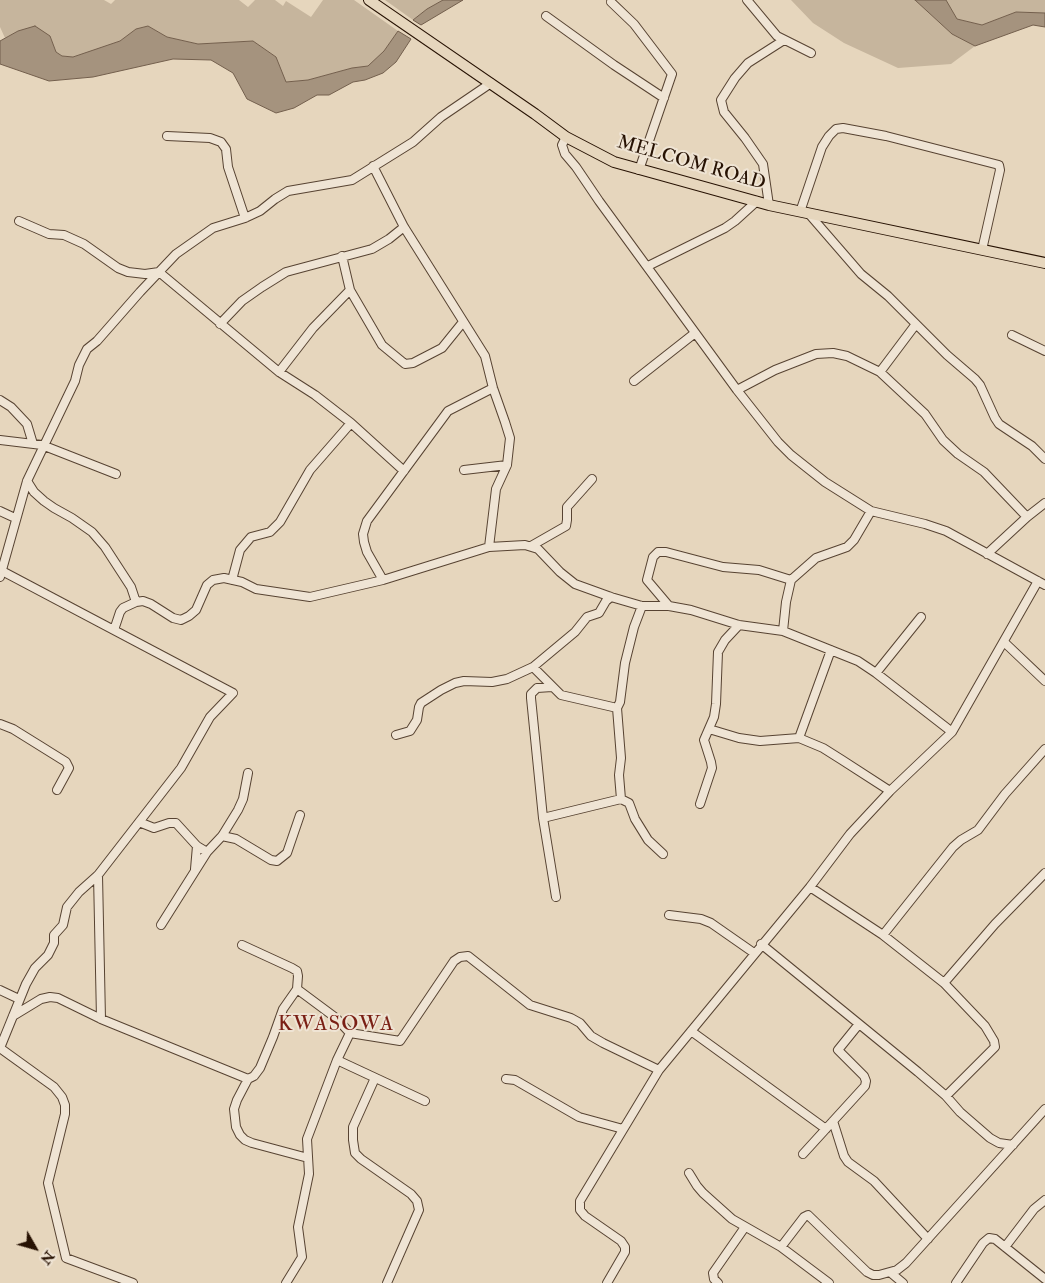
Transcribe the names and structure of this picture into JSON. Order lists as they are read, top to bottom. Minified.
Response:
{"streets":{"main road":["MELCOM ROAD"]},"districts":["KWASOWA"],"north":"bottom right"}
